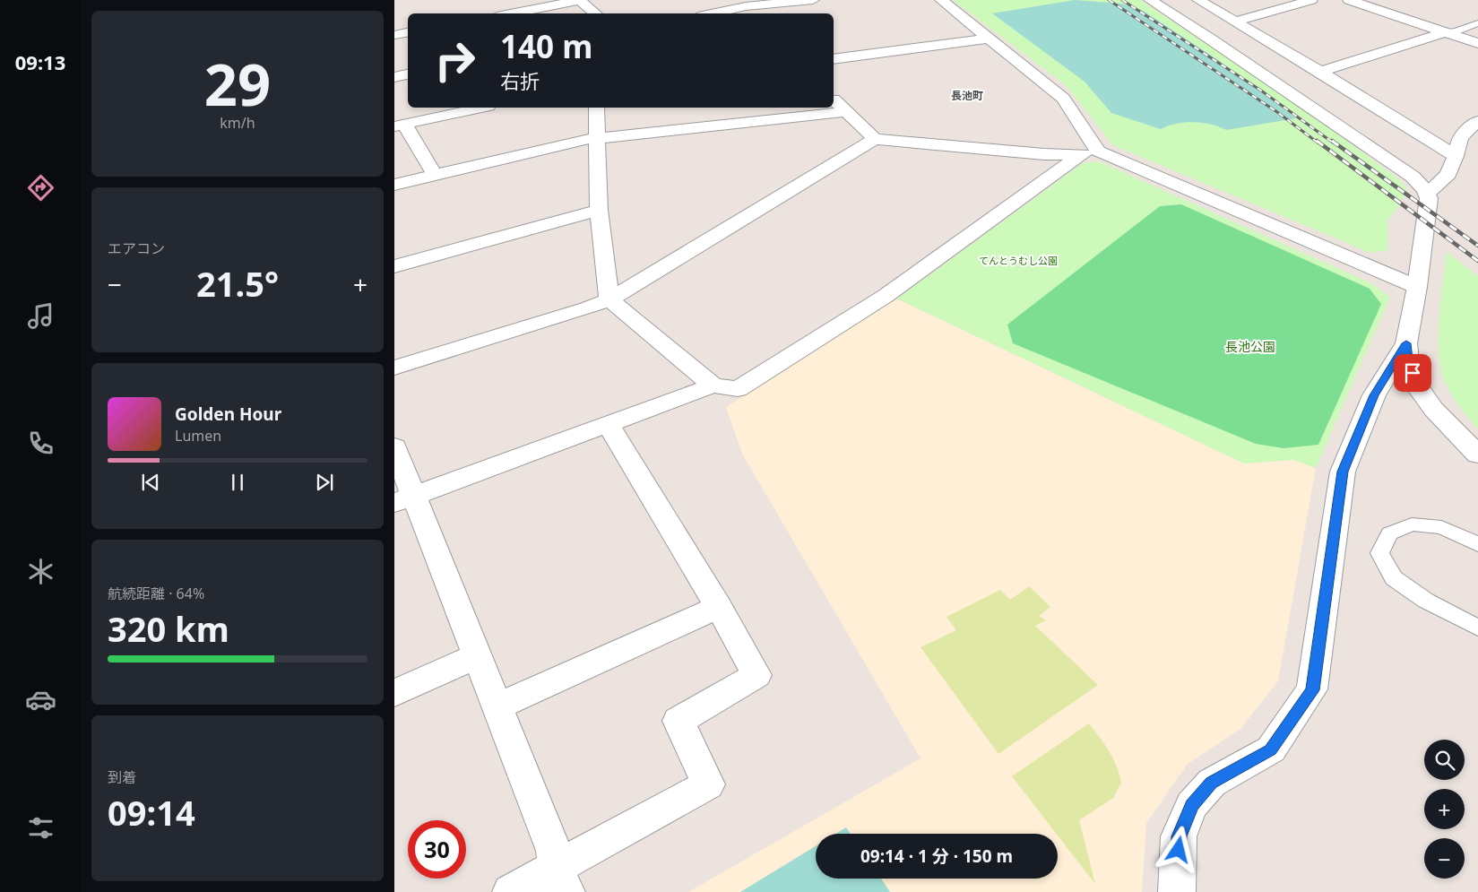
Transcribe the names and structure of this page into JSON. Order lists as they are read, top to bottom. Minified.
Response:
{"districts":["長池町"],"parks":["てんとうむし公園","長池公園"],"page":{"tabs":"09:13","tile":[["29","km/h"],"エアコン",["航続距離 · 64%","320 km"],["到着","09:14"]],"turn":["140 m","右折"],"heat":["−","21.5°","+"],"song":["Golden Hour","Lumen"],"map_buttons":["+","−"],"limit":"30","trip":"09:14 · 1 分 · 150 m"}}
